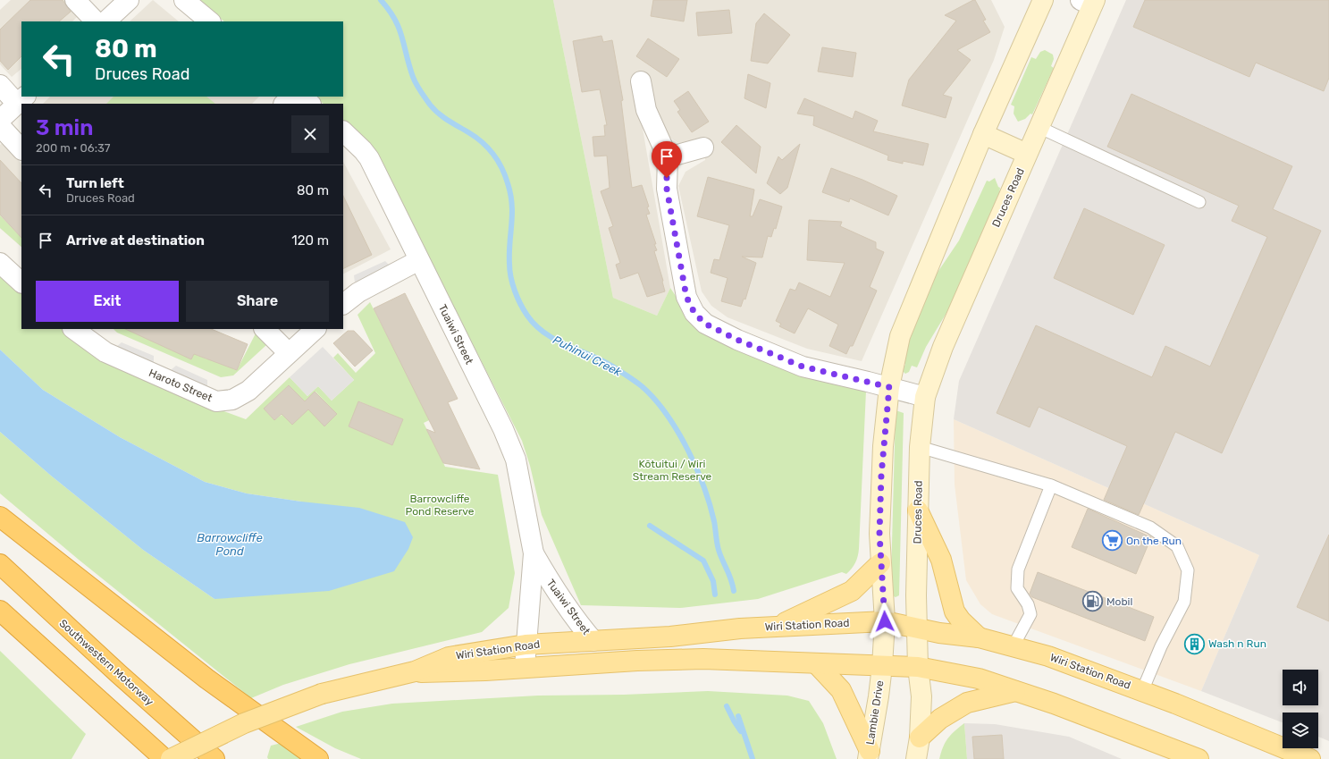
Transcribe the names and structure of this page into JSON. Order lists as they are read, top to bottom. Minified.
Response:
{"streets":{"highway":["Southwestern Motorway"],"main road":["Druces Road","Wiri Station Road","Lambie Drive"],"street":["Tuaiwi Street","Haroto Street"]},"crossings":[["Druces Road","Wiri Station Road"],["Tuaiwi Street","Wiri Station Road"],["Wiri Station Road","Lambie Drive"]],"water":["Puhinui Creek","Barrowcliffe Pond"],"parks":["Kōtuitui / Wiri Stream Reserve","Barrowcliffe Pond Reserve"],"places":{"supermarket":["On the Run"],"fuel station":["Mobil"],"building":["Wash n Run"]},"page":{"turn":["80 m","Druces Road"],"heading":["3 min","200 m · 06:37"],"list":[{"name":"Turn left","note":"Druces Road","value":"80 m"},{"name":"Arrive at destination","value":"120 m"}],"buttons":["Exit","Share"]}}
